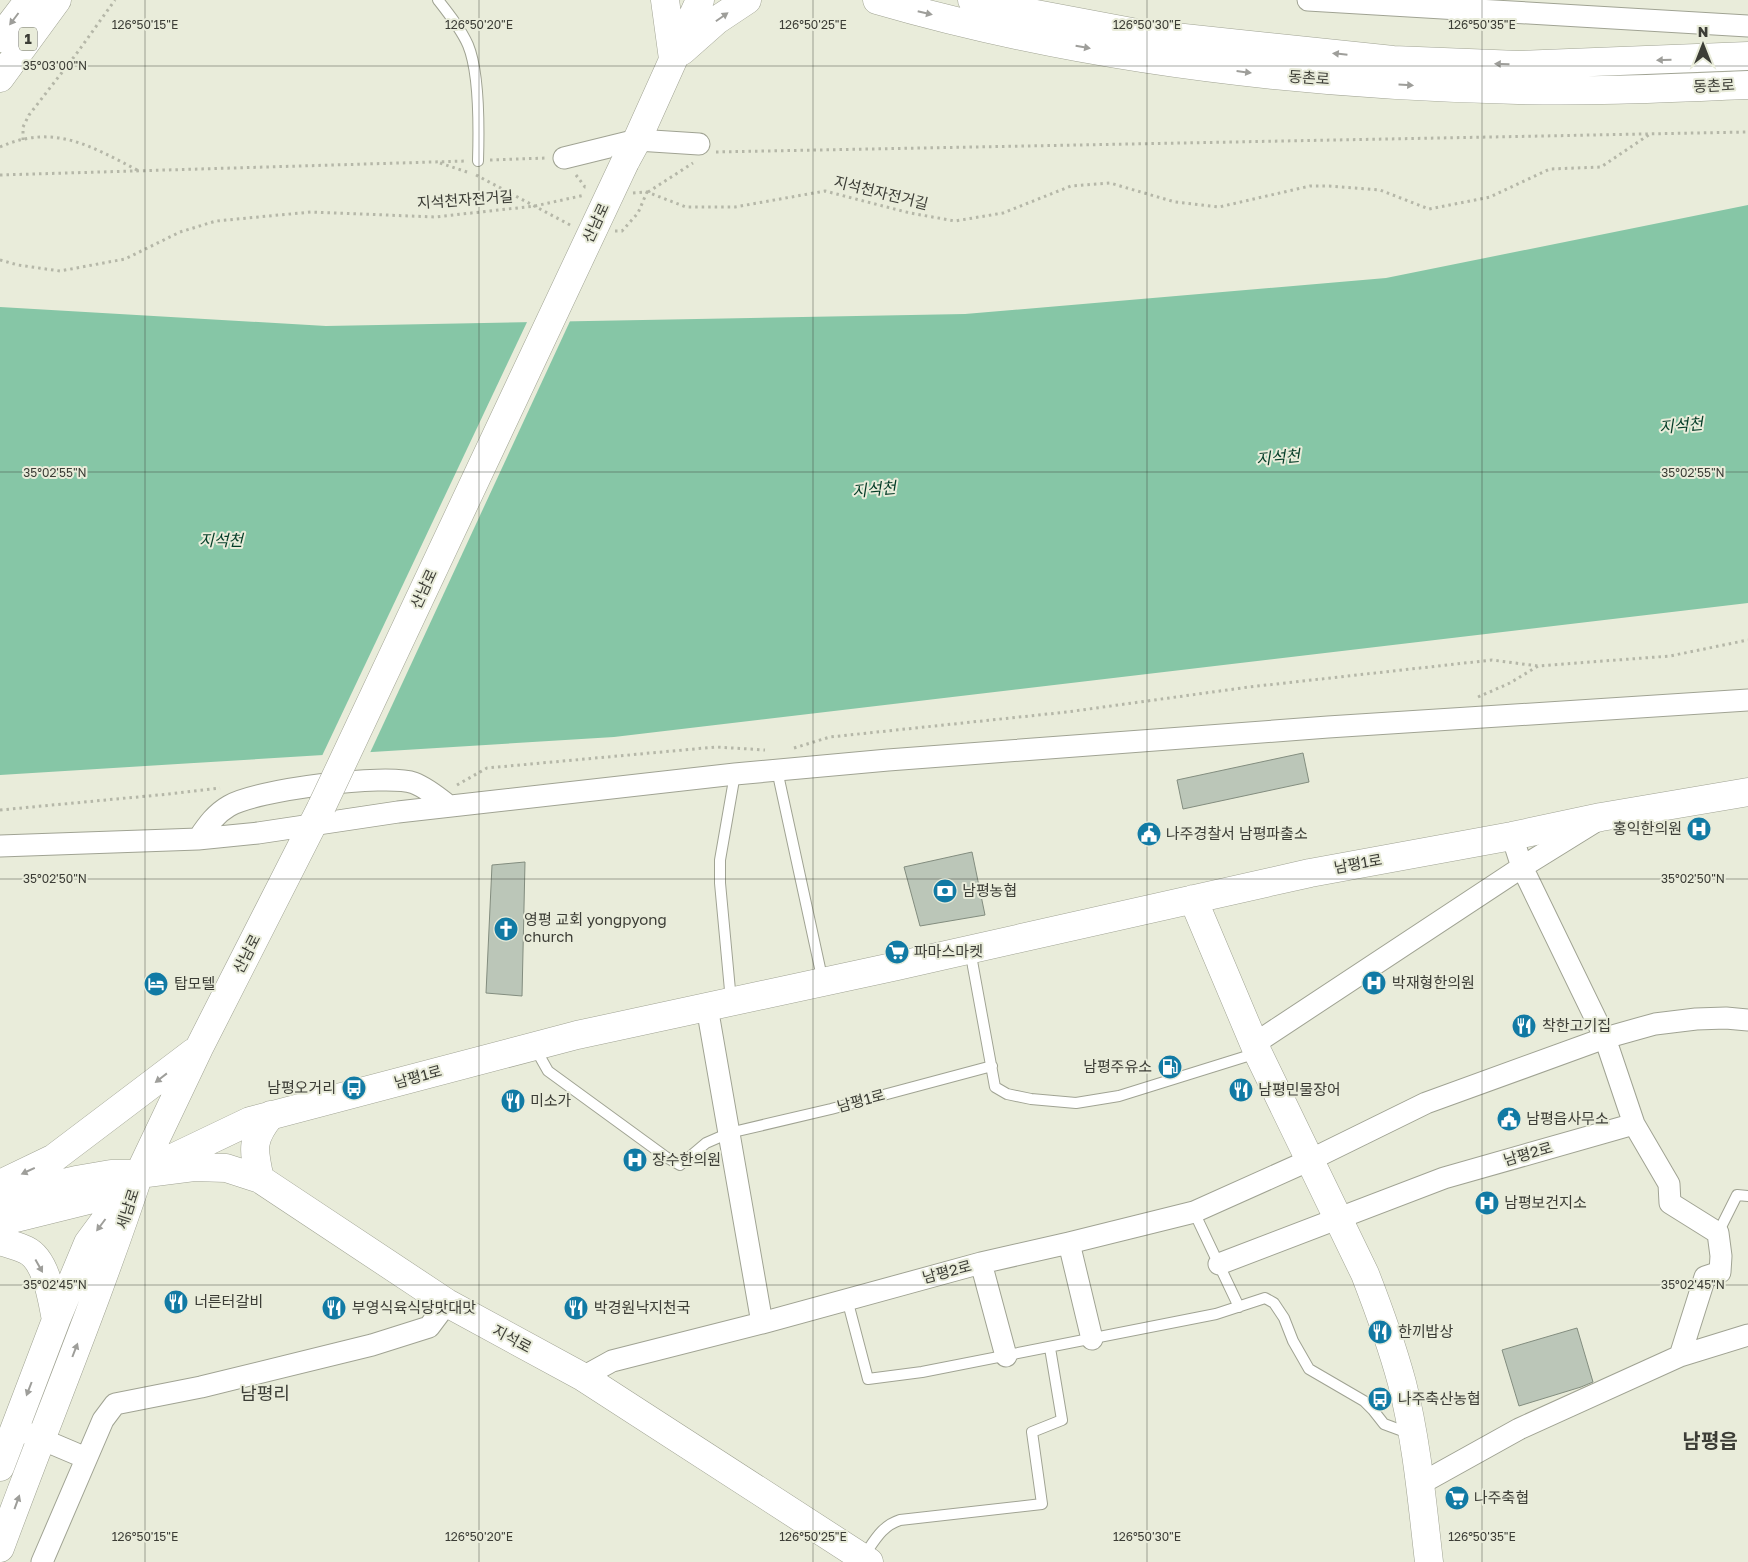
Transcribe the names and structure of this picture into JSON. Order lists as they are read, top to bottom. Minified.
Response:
{"streets":{"main road":["1","동촌로","산남로","남평1로","세남로","지석로"],"street":["남평2로"],"path":["지석천자전거길"]},"crossings":[["산남로","남평1로"],["산남로","세남로"],["산남로","지석로"],["남평1로","세남로"],["남평1로","지석로"],["남평2로","지석로"],["세남로","지석로"]],"districts":["남평리","남평읍"],"water":["지석천"],"places":{"hospital":["홍익한의원","박재형한의원","장수한의원","남평보건지소"],"public building":["나주경찰서 남평파출소","남평읍사무소"],"bank":["남평농협"],"church":["영평 교회 yongpyong church"],"supermarket":["파마스마켓","나주축협"],"hotel":["탑모텔"],"restaurant":["착한고기집","남평민물장어","미소가","너른터갈비","부영식육식당맛대맛","박경원낙지천국","한끼밥상"],"fuel station":["남평주유소"],"bus stop":["남평오거리","나주축산농협"]},"north":"top","coordinates":["126°50'15\"E","126°50'20\"E","126°50'25\"E","126°50'30\"E","126°50'35\"E","35°03'00\"N","35°02'55\"N","35°02'50\"N","35°02'45\"N"]}
